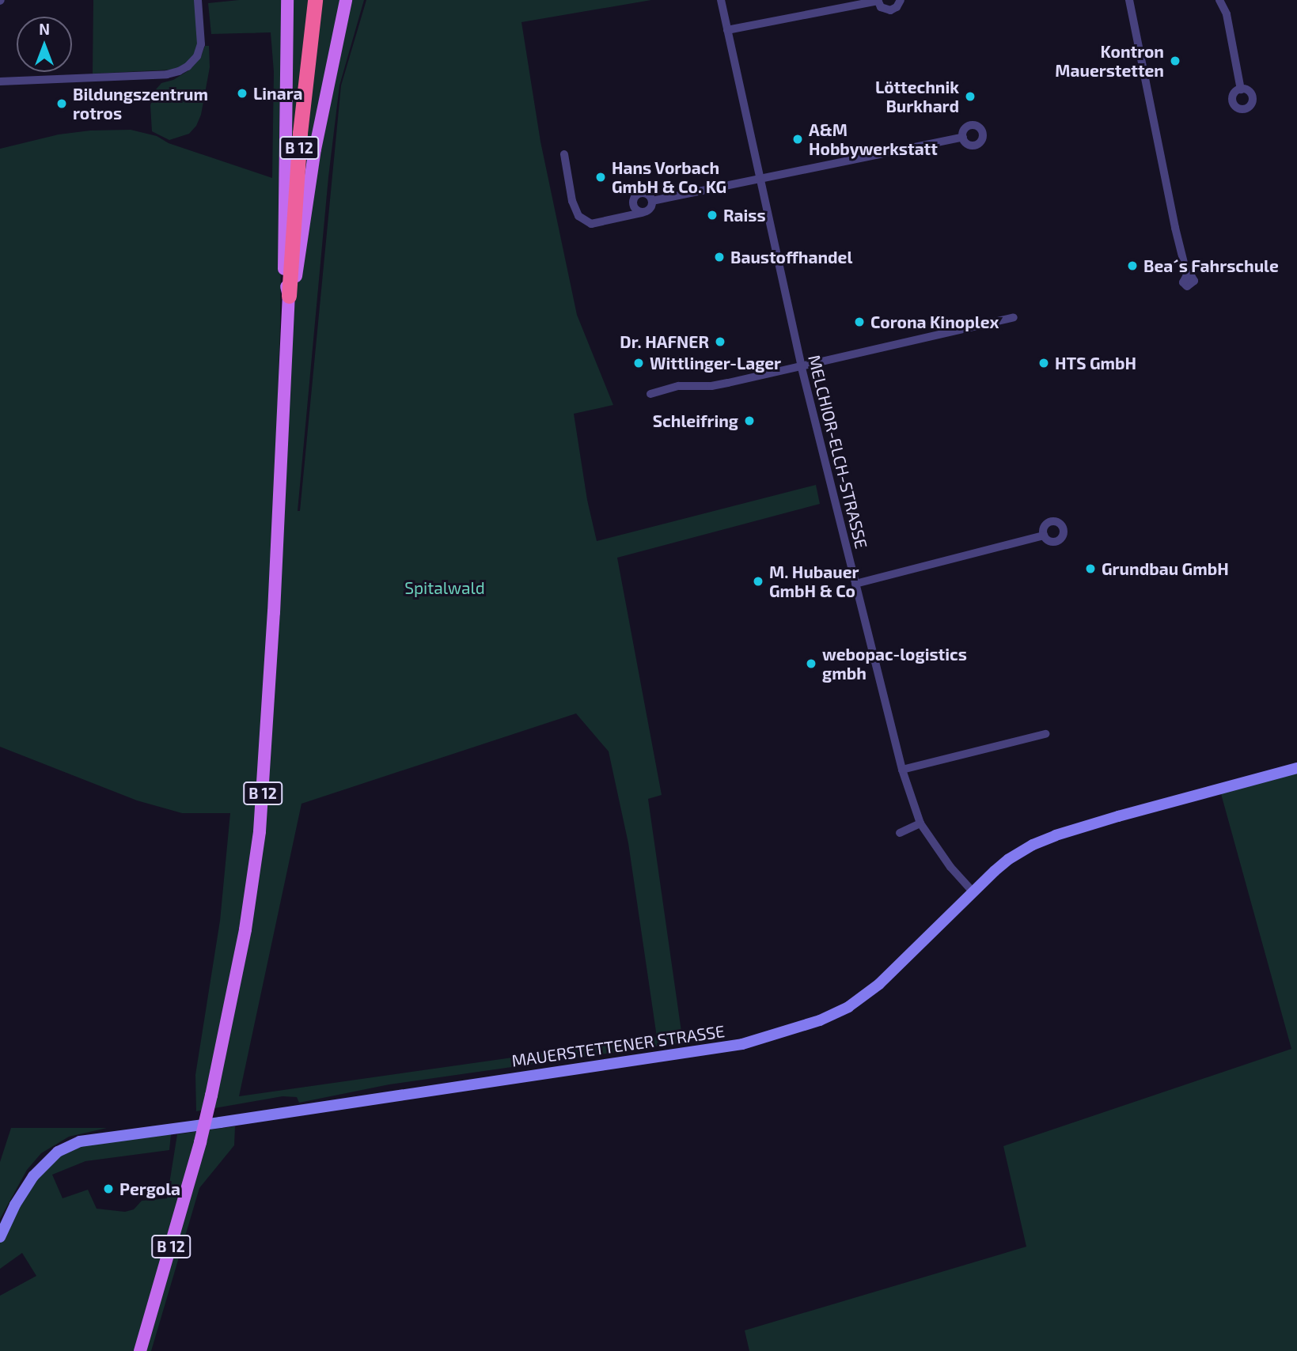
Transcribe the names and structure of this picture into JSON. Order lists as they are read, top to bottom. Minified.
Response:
{"streets":{"highway":["B 12"],"main road":["MAUERSTETTENER STRASSE"],"street":["MELCHIOR-ELCH-STRASSE"]},"crossings":[["MELCHIOR-ELCH-STRASSE","MAUERSTETTENER STRASSE"]],"parks":["Spitalwald"],"places":["Kontron Mauerstetten","Linara","Löttechnik Burkhard","Bildungszentrum rotros","A&M Hobbywerkstatt","Hans Vorbach GmbH & Co. KG","Raiss","Baustoffhandel","Bea´s Fahrschule","Corona Kinoplex","Dr. HAFNER","Wittlinger-Lager","HTS GmbH","Schleifring","Grundbau GmbH","M. Hubauer GmbH & Co","webopac-logistics gmbh","Pergola"],"north":"top"}
